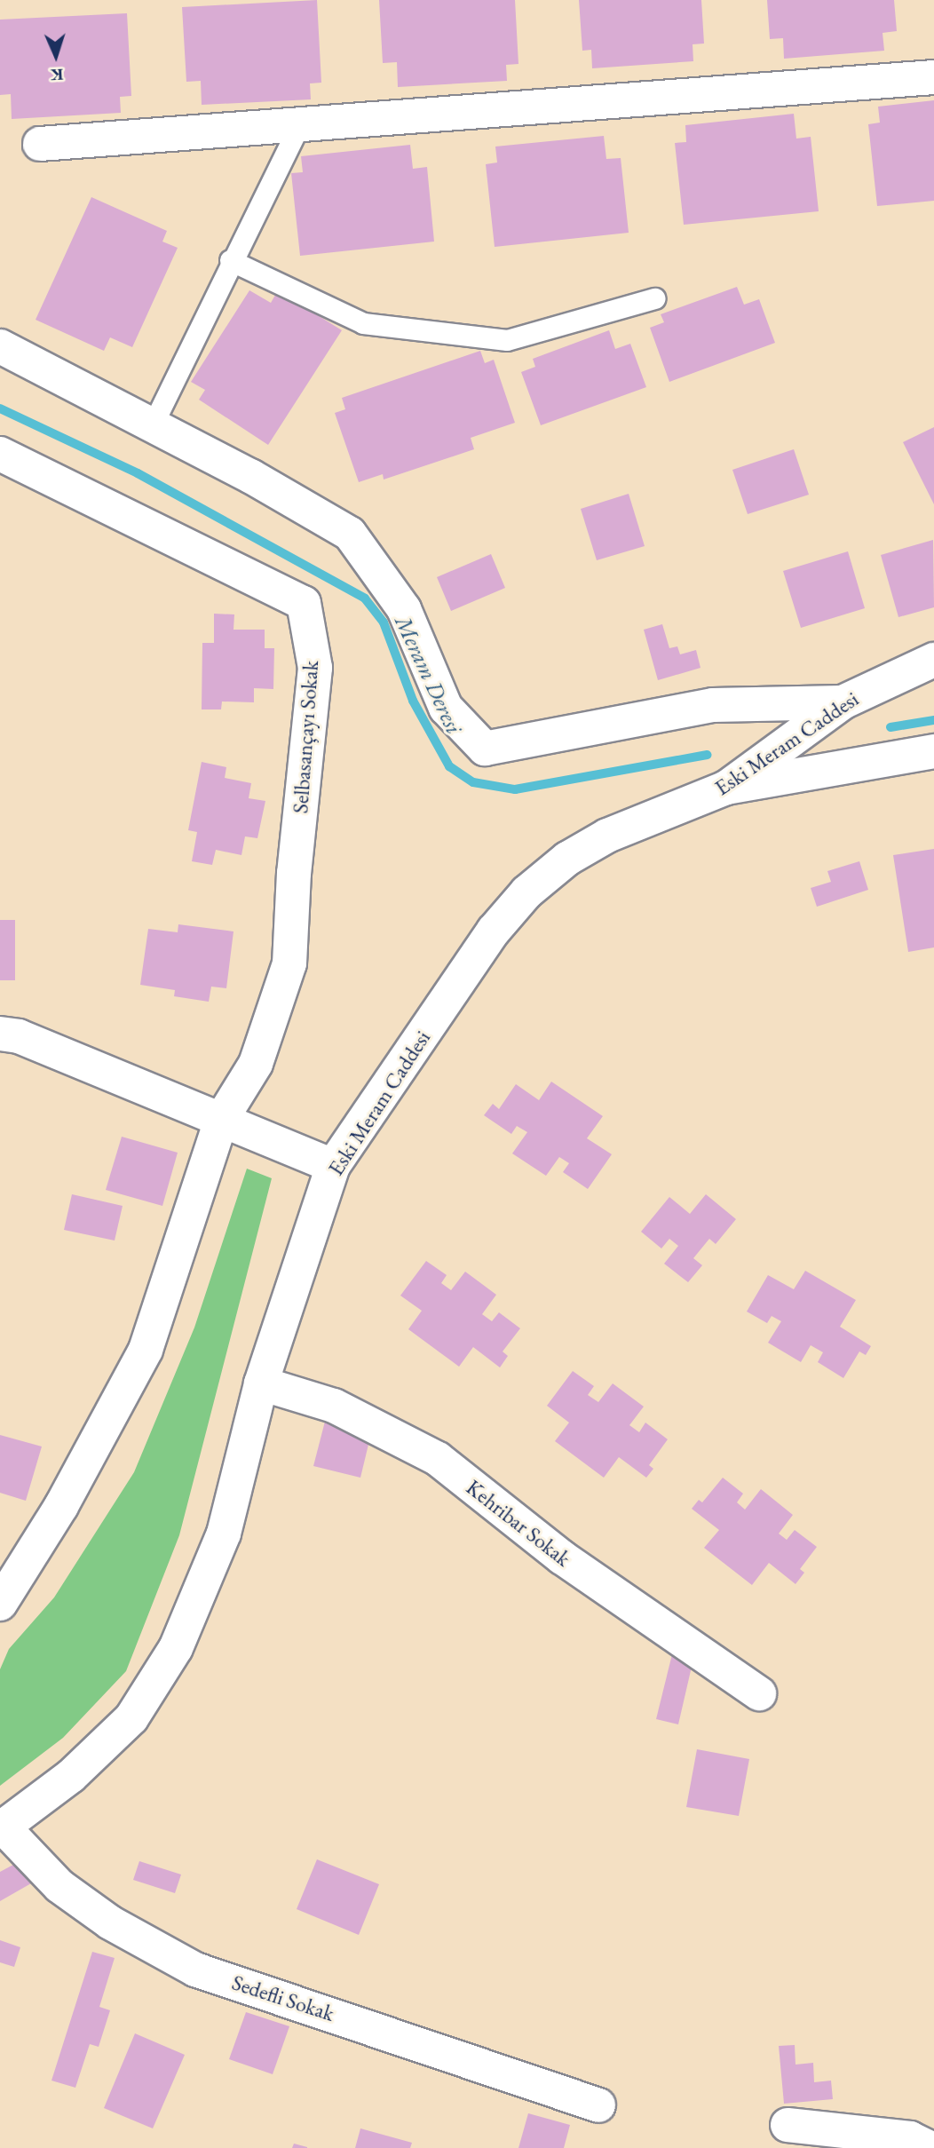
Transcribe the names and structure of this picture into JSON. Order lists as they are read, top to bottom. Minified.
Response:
{"streets":{"street":["Selbasançayı Sokak","Eski Meram Caddesi","Kehribar Sokak","Sedefli Sokak"]},"crossings":[["Eski Meram Caddesi","Kehribar Sokak"],["Eski Meram Caddesi","Sedefli Sokak"]],"water":["Meram Deresi"],"north":"bottom"}
